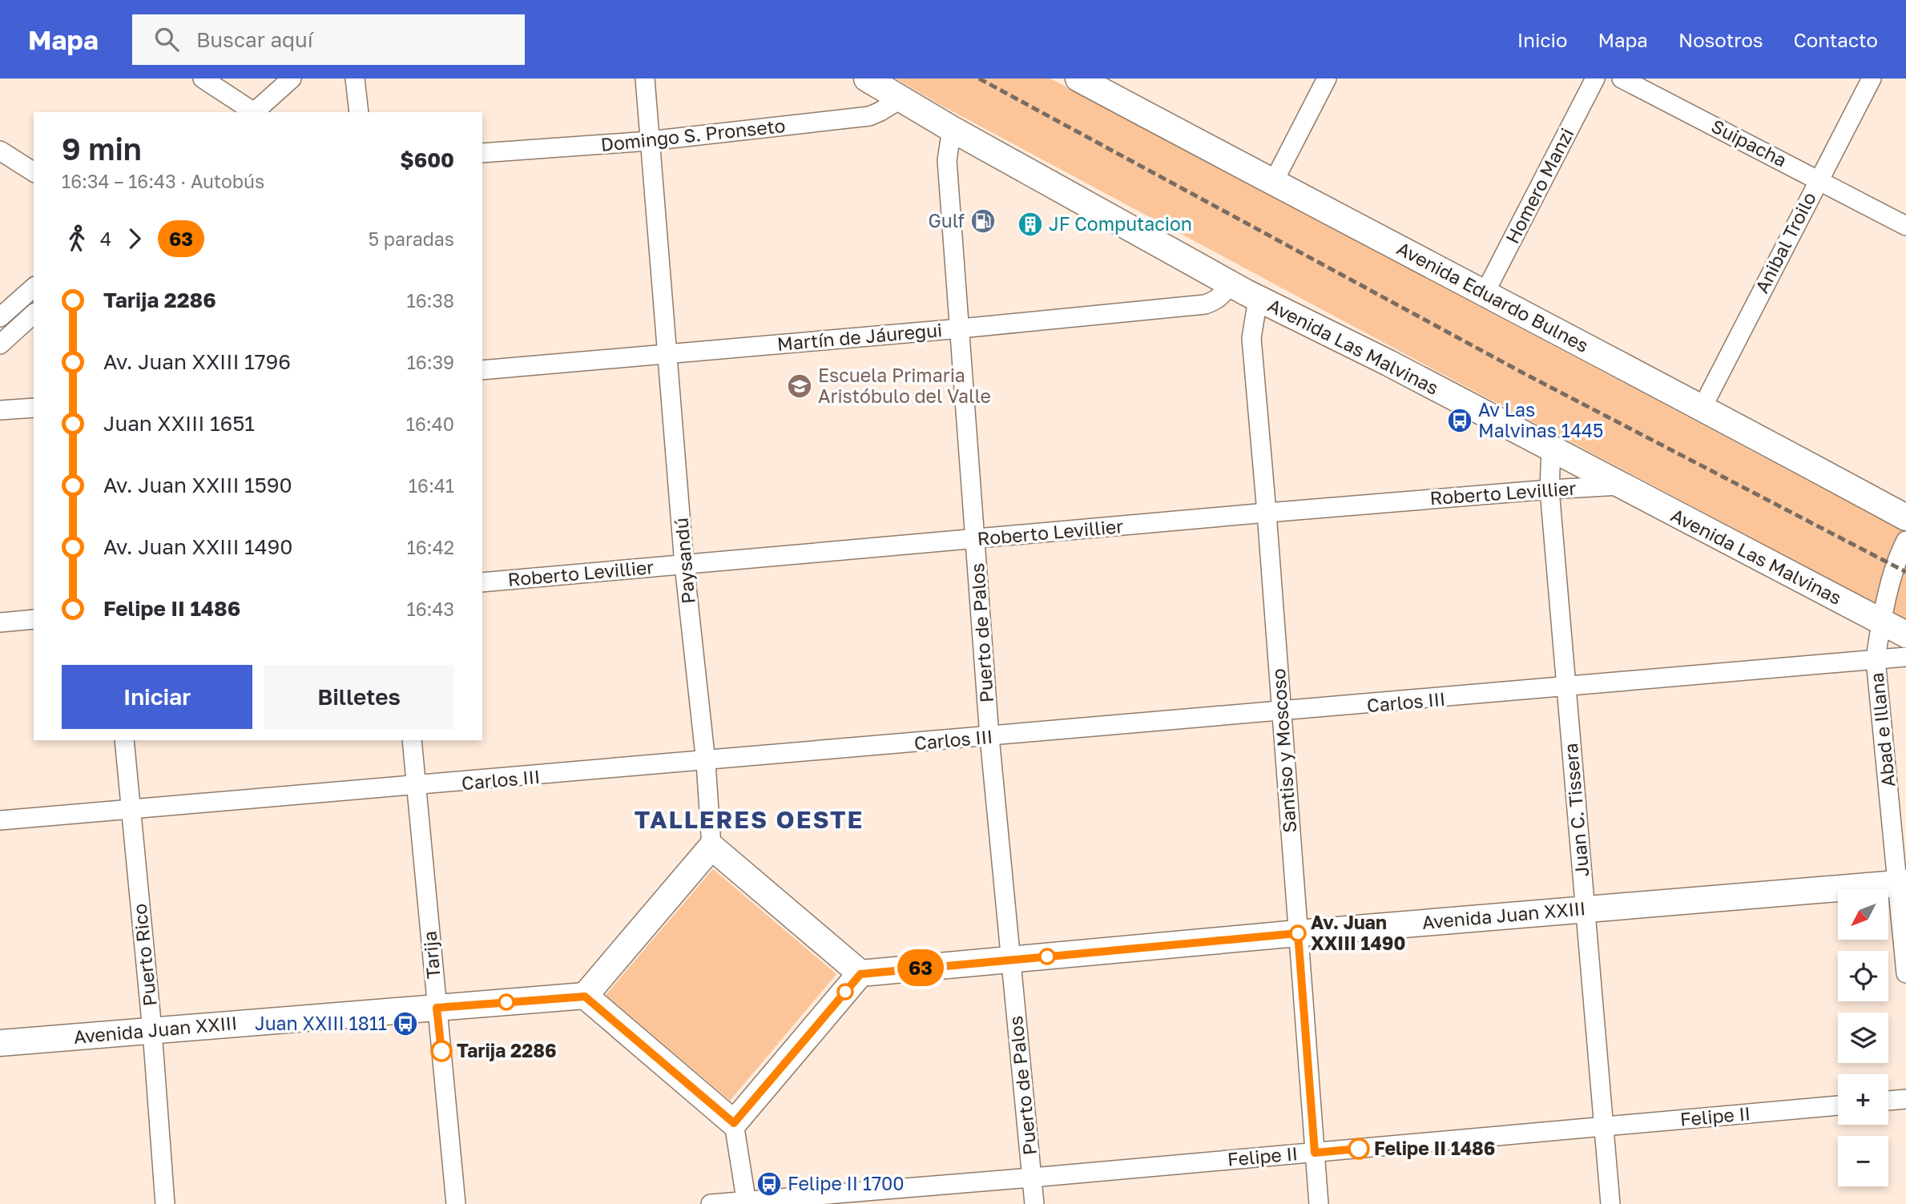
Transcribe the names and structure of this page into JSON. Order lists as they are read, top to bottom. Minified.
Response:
{"streets":{"main road":["Avenida Eduardo Bulnes","Avenida Las Malvinas","Avenida Juan XXIII"],"street":["Domingo S. Pronseto","Suipacha","Homero Manzi","Anibal Troilo","Martín de Jáuregui","Roberto Levillier","Paysandú","Puerto de Palos","Carlos III","Abad e Illana","Santiso y Moscoso","Juan C. Tissera","Puerto Rico","Tarija","Felipe II"]},"crossings":[["Domingo S. Pronseto","Avenida Las Malvinas"],["Domingo S. Pronseto","Paysandú"],["Suipacha","Anibal Troilo"],["Homero Manzi","Avenida Eduardo Bulnes"],["Anibal Troilo","Avenida Eduardo Bulnes"],["Martín de Jáuregui","Avenida Las Malvinas"],["Martín de Jáuregui","Paysandú"],["Martín de Jáuregui","Puerto de Palos"],["Avenida Las Malvinas","Roberto Levillier"],["Avenida Las Malvinas","Puerto de Palos"],["Avenida Las Malvinas","Abad e Illana"],["Avenida Las Malvinas","Santiso y Moscoso"],["Avenida Las Malvinas","Juan C. Tissera"],["Roberto Levillier","Paysandú"],["Roberto Levillier","Puerto de Palos"],["Roberto Levillier","Santiso y Moscoso"],["Roberto Levillier","Juan C. Tissera"],["Paysandú","Carlos III"],["Puerto de Palos","Carlos III"],["Puerto de Palos","Avenida Juan XXIII"],["Puerto de Palos","Felipe II"],["Carlos III","Abad e Illana"],["Carlos III","Santiso y Moscoso"],["Carlos III","Juan C. Tissera"],["Carlos III","Puerto Rico"],["Carlos III","Tarija"],["Abad e Illana","Avenida Juan XXIII"],["Santiso y Moscoso","Avenida Juan XXIII"],["Santiso y Moscoso","Felipe II"],["Juan C. Tissera","Avenida Juan XXIII"],["Juan C. Tissera","Felipe II"],["Avenida Juan XXIII","Puerto Rico"],["Avenida Juan XXIII","Tarija"]],"districts":["TALLERES OESTE"],"places":{"fuel station":["Gulf"],"building":["JF Computacion"],"school or university":["Escuela Primaria Aristóbulo del Valle"],"bus stop":["Av Las Malvinas 1445","Juan XXIII 1811","Felipe II 1700"],"other":["Av. Juan XXIII 1490","Tarija 2286","Felipe II 1486"]},"lines":["bus line 63"],"north":"bottom left","page":{"header":"Mapa","search":"Buscar aquí","nav":["Inicio","Mapa","Nosotros","Contacto"],"on_map":"63","heading":["9 min","16:34 – 16:43 · Autobús","$600"],"legs":["4","63","5 paradas"],"list":[{"name":"Tarija 2286","value":"16:38"},{"name":"Av. Juan XXIII 1796","value":"16:39"},{"name":"Juan XXIII 1651","value":"16:40"},{"name":"Av. Juan XXIII 1590","value":"16:41"},{"name":"Av. Juan XXIII 1490","value":"16:42"},{"name":"Felipe II 1486","value":"16:43"}],"buttons":["Iniciar","Billetes"],"map_buttons":["+","−"]}}
